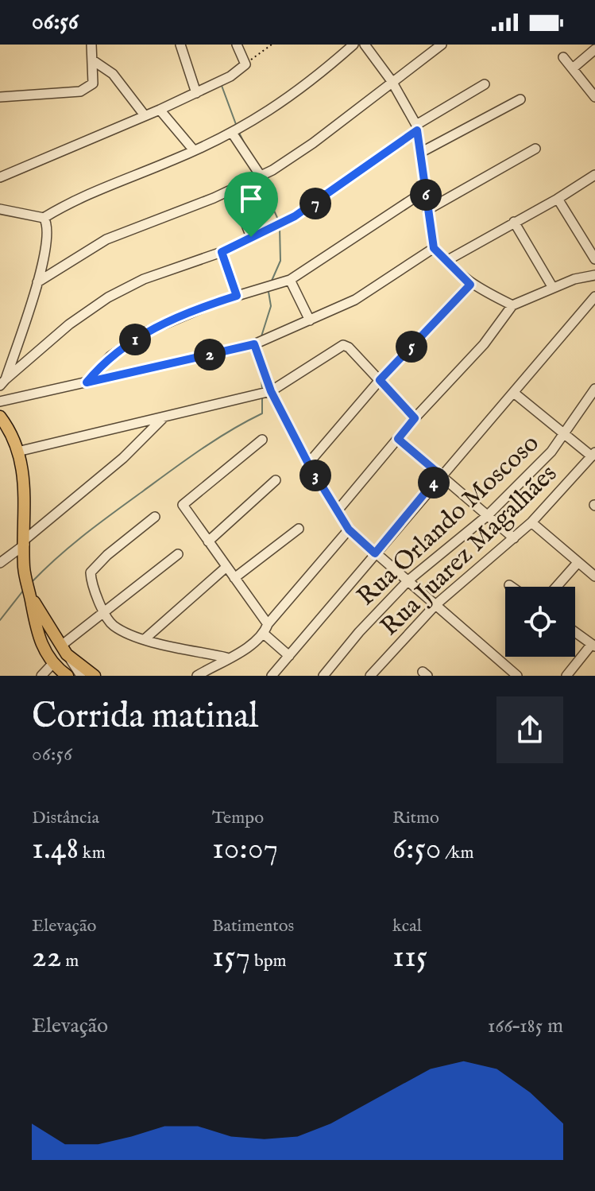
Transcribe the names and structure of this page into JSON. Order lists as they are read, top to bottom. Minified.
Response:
{"streets":{"street":["Rua Orlando Moscoso","Rua Juarez Magalhães"]},"page":{"status":"06:56","pins":["6","7","1","5","2","3","4"],"heading":["Corrida matinal","06:56"],"stats":[["Distância","1.48 km"],["Tempo","10:07"],["Ritmo","6:50 /km"],["Elevação","22 m"],["Batimentos","157 bpm"],["kcal","115"]],"chart":["Elevação","166–185 m"]}}
